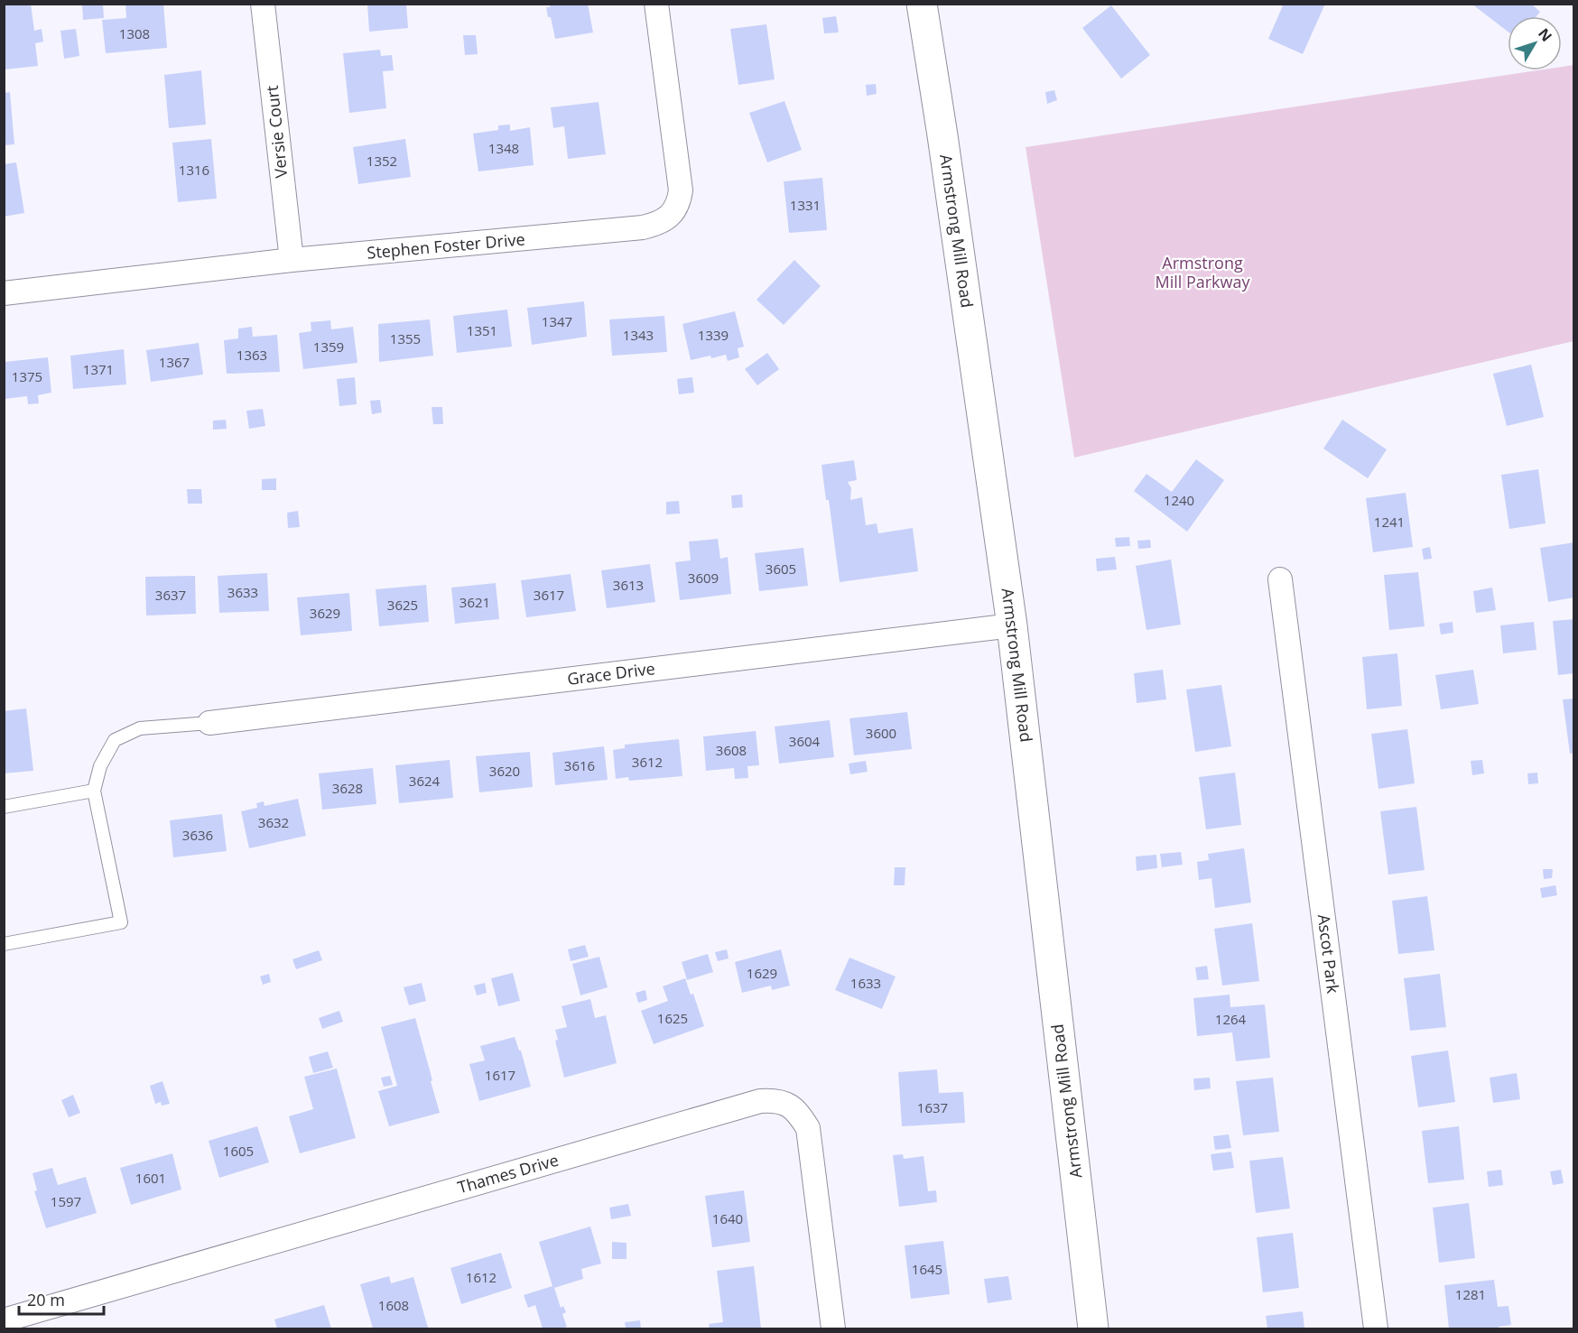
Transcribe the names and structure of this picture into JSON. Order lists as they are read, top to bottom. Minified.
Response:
{"streets":{"main road":["Armstrong Mill Road"],"street":["Versie Court","Stephen Foster Drive","Grace Drive","Ascot Park","Thames Drive"]},"crossings":[["Versie Court","Stephen Foster Drive"],["Armstrong Mill Road","Grace Drive"]],"parks":["Armstrong Mill Parkway"],"house_numbers":["1308","1348","1352","1316","1331","1347","1351","1343","1339","1355","1359","1363","1367","1371","1375","1240","1241","3605","3609","3613","3633","3637","3617","3621","3625","3629","3600","3604","3608","3612","3616","3620","3624","3628","3632","3636","1629","1633","1625","1264","1617","1637","1605","1601","1597","1640","1645","1612","1281","1608"],"scale_bar":"20 m","north":"top right"}
